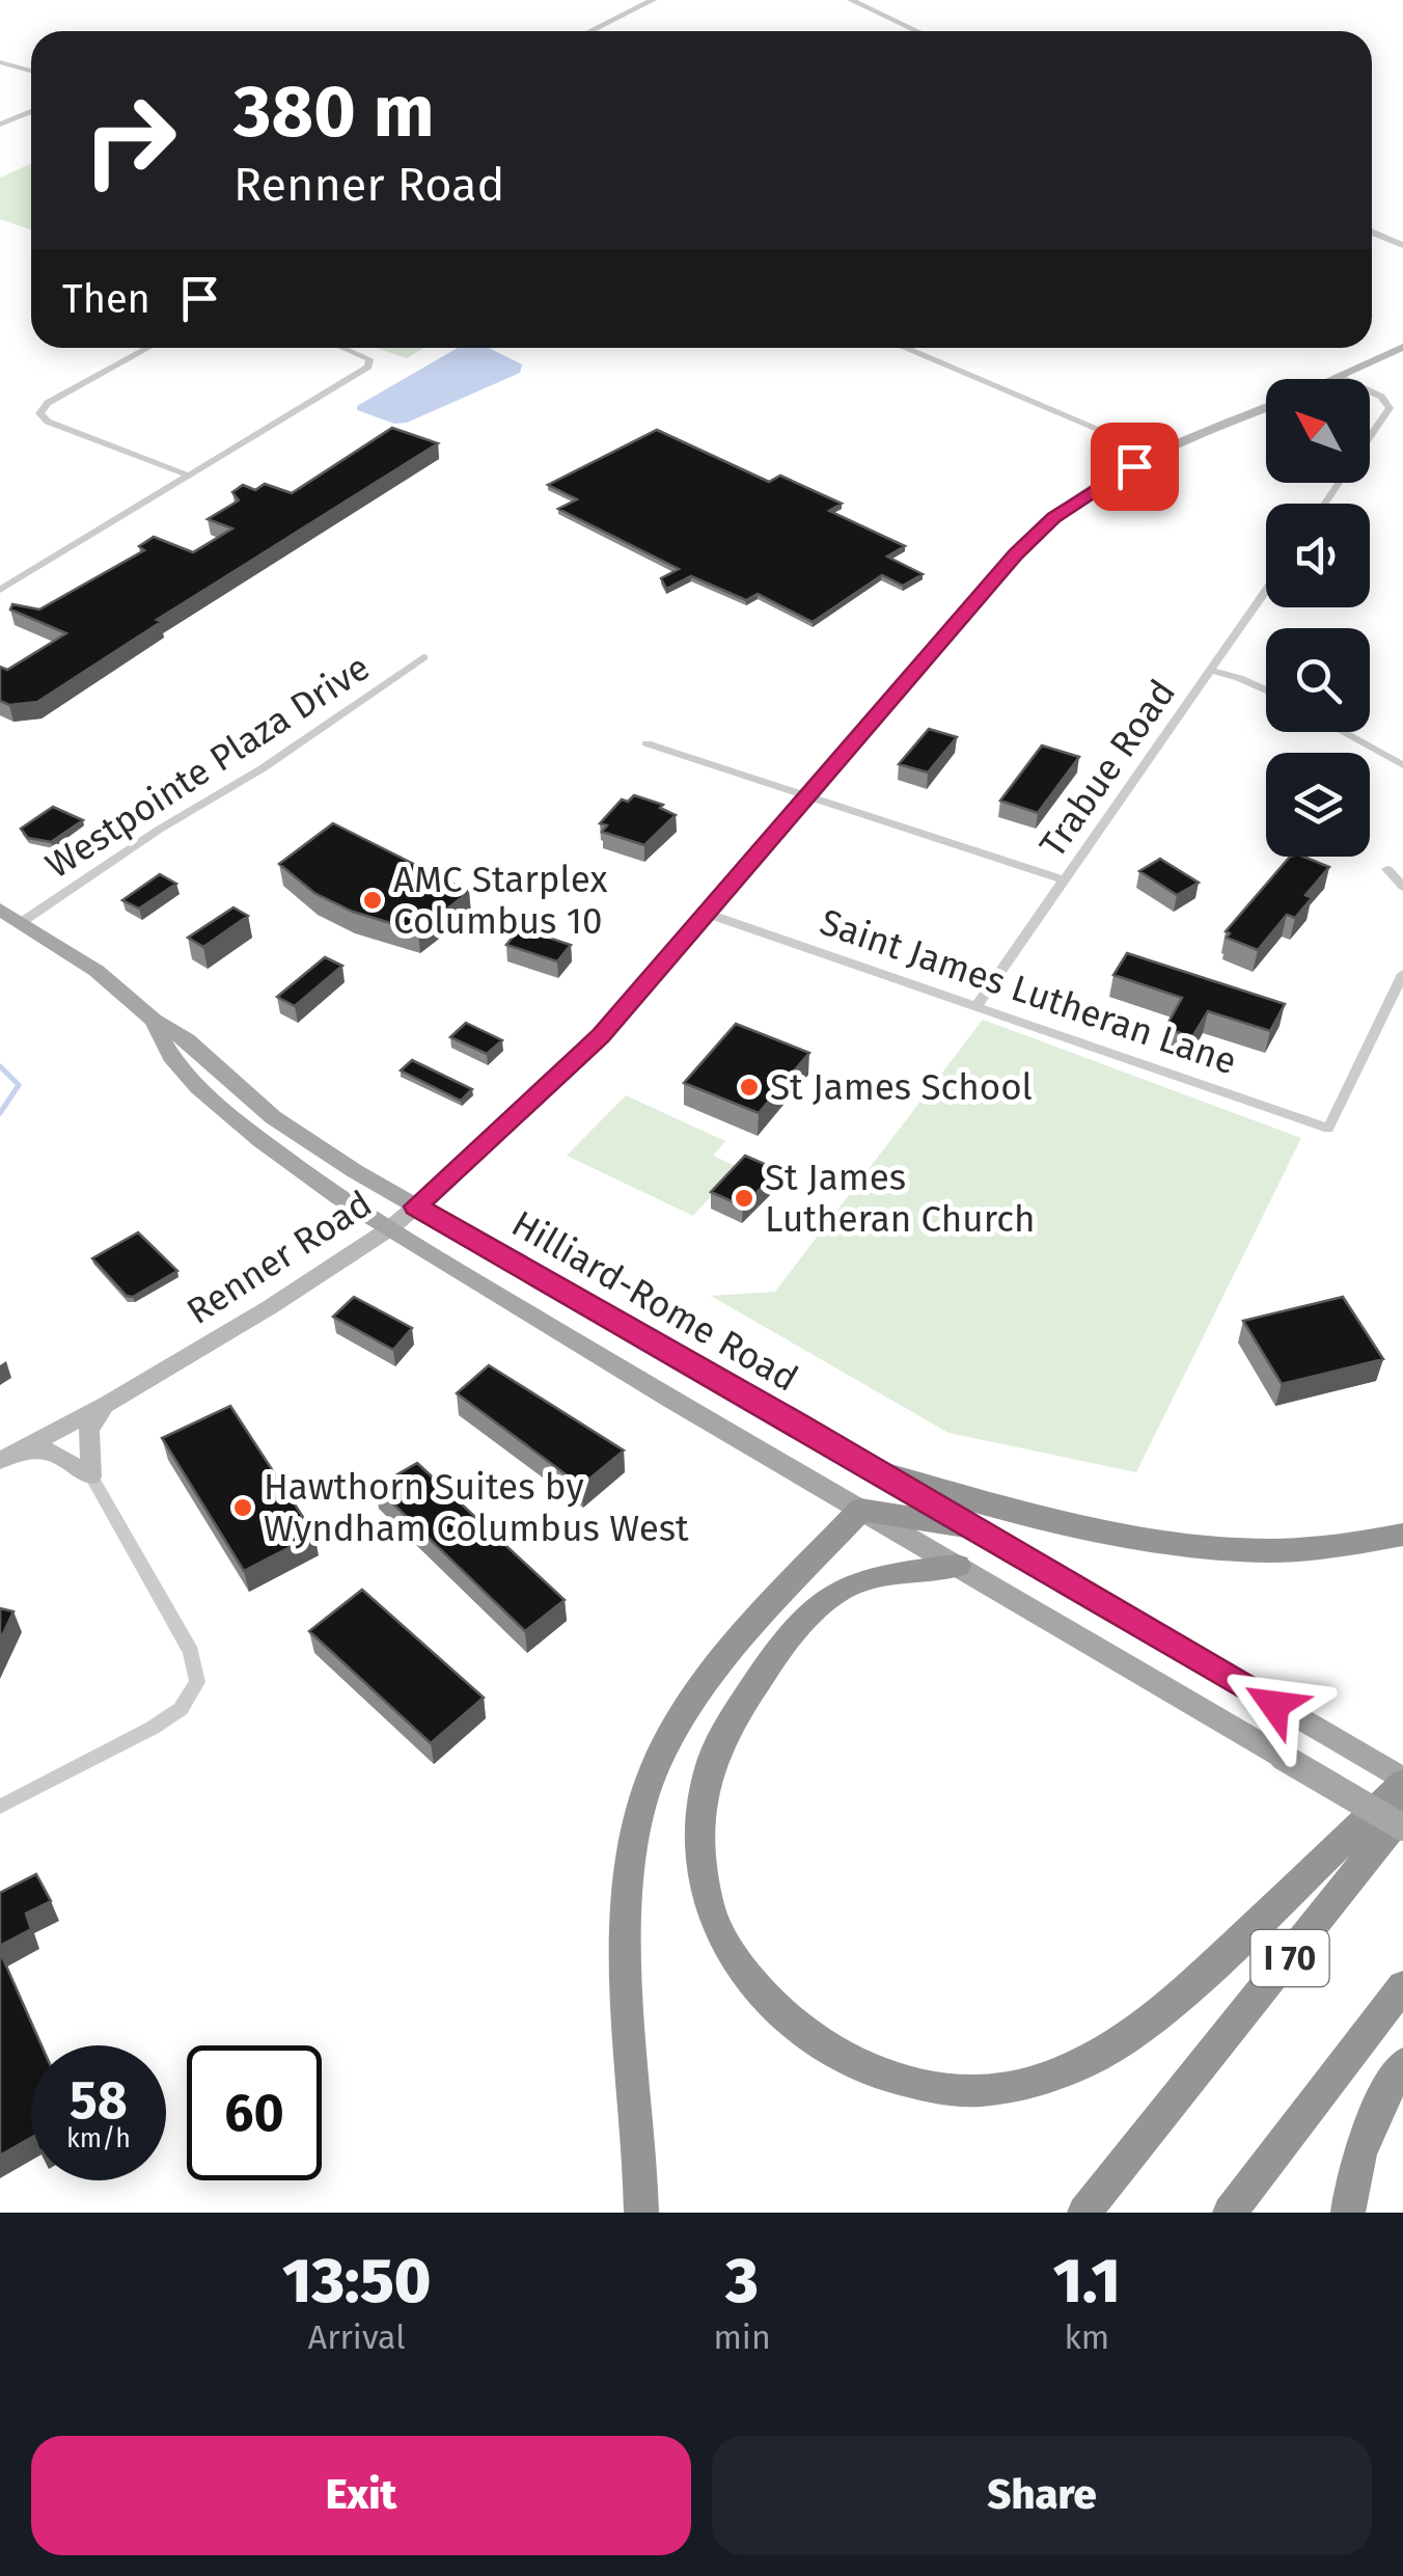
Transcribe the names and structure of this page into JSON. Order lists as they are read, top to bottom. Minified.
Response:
{"streets":{"highway":["I 70"],"main road":["Renner Road","Hilliard-Rome Road"],"street":["Westpointe Plaza Drive","Trabue Road","Saint James Lutheran Lane"]},"crossings":[["Westpointe Plaza Drive","Hilliard-Rome Road"],["Trabue Road","Saint James Lutheran Lane"],["Saint James Lutheran Lane","Renner Road"],["Renner Road","Hilliard-Rome Road"]],"places":["AMC Starplex Columbus 10","St James School","St James Lutheran Church","Hawthorn Suites by Wyndham Columbus West"],"north":"top left","page":{"turn":["380 m","Renner Road"],"then":"Then","speed":"58 km/h","limit":"60","eta":["13:50","Arrival","3","min","1.1","km"],"buttons":["Exit","Share"]}}
